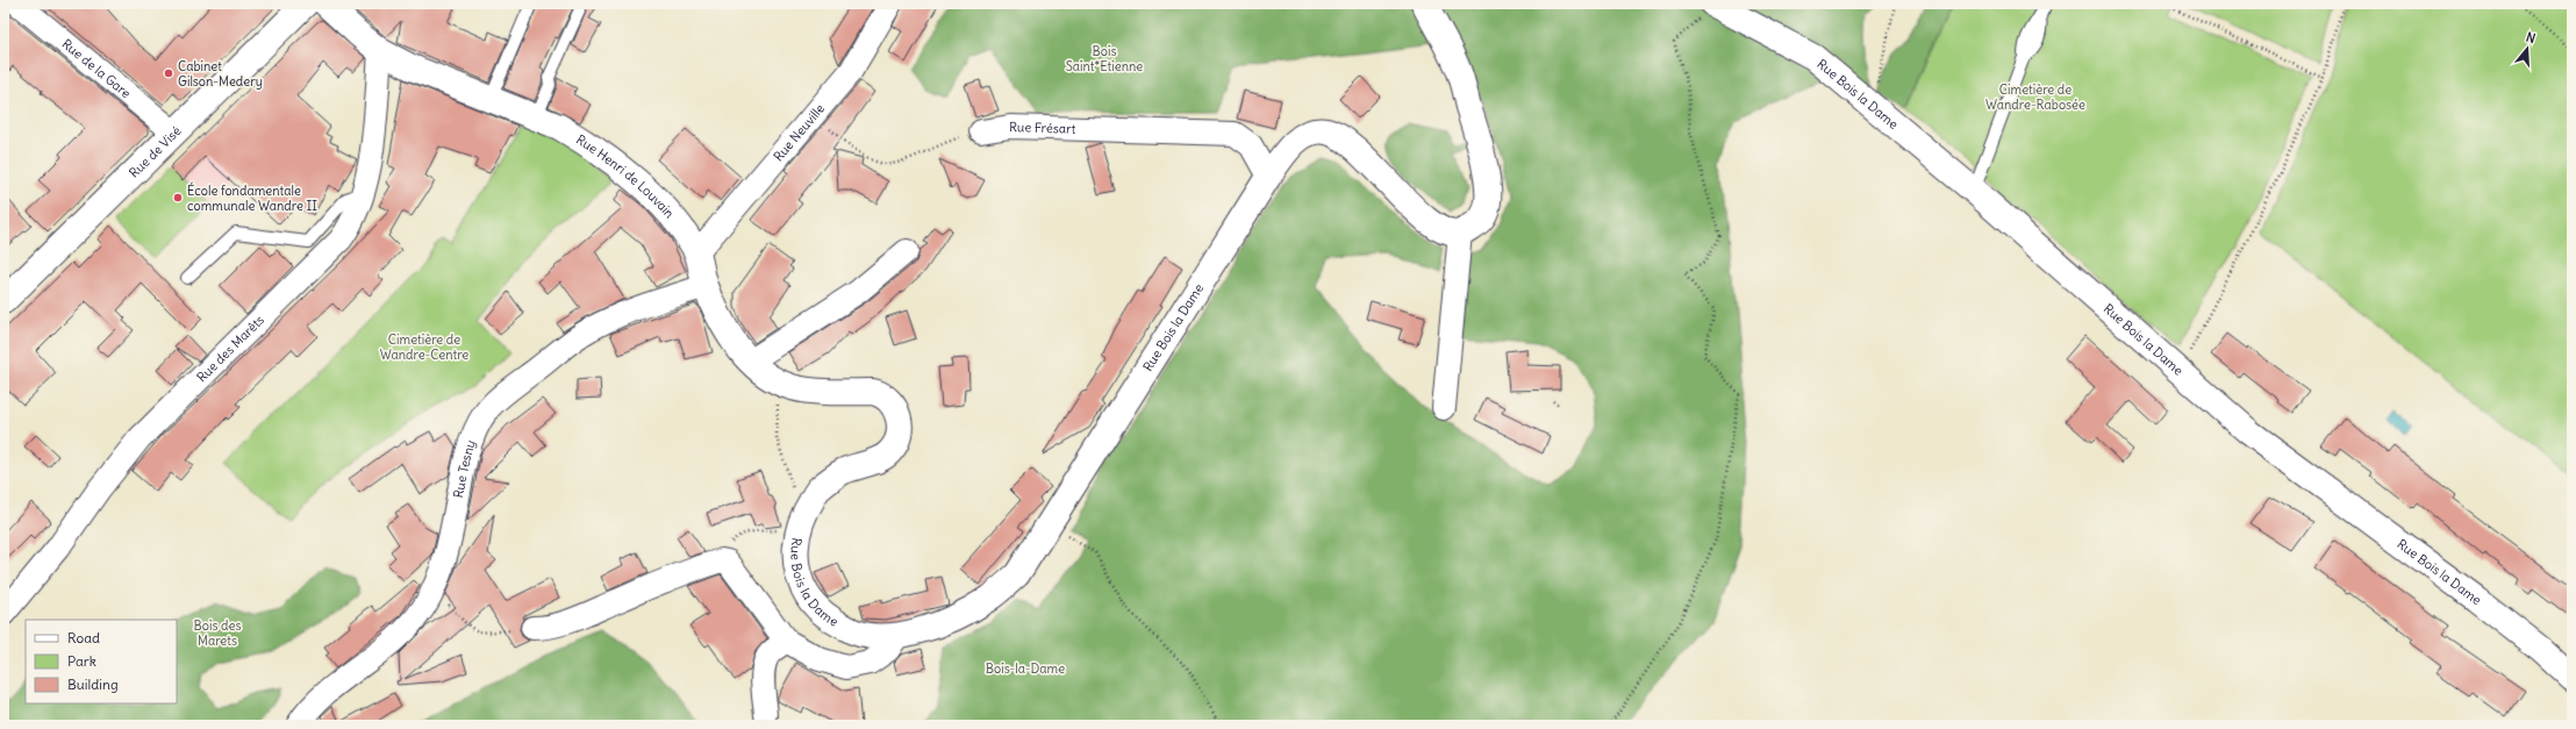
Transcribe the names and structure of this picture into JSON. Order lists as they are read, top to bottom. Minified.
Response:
{"streets":{"street":["Rue de la Gare","Rue Bois la Dame","Rue Frésart","Rue Neuville","Rue de Visé","Rue Henri de Louvain","Rue des Marêts","Rue Tesny"]},"crossings":[["Rue de la Gare","Rue de Visé"],["Rue Bois la Dame","Rue Frésart"],["Rue Bois la Dame","Rue Neuville"],["Rue Bois la Dame","Rue Henri de Louvain"],["Rue Bois la Dame","Rue Tesny"],["Rue Neuville","Rue Henri de Louvain"],["Rue Henri de Louvain","Rue des Marêts"]],"parks":["Bois Saint*Etienne","Cimetière de Wandre-Rabosée","Cimetière de Wandre-Centre","Bois des Marets","Bois-la-Dame"],"places":["Cabinet Gilson-Medery","École fondamentale communale Wandre II"],"legend":["Road","Park","Building"],"north":"top"}
